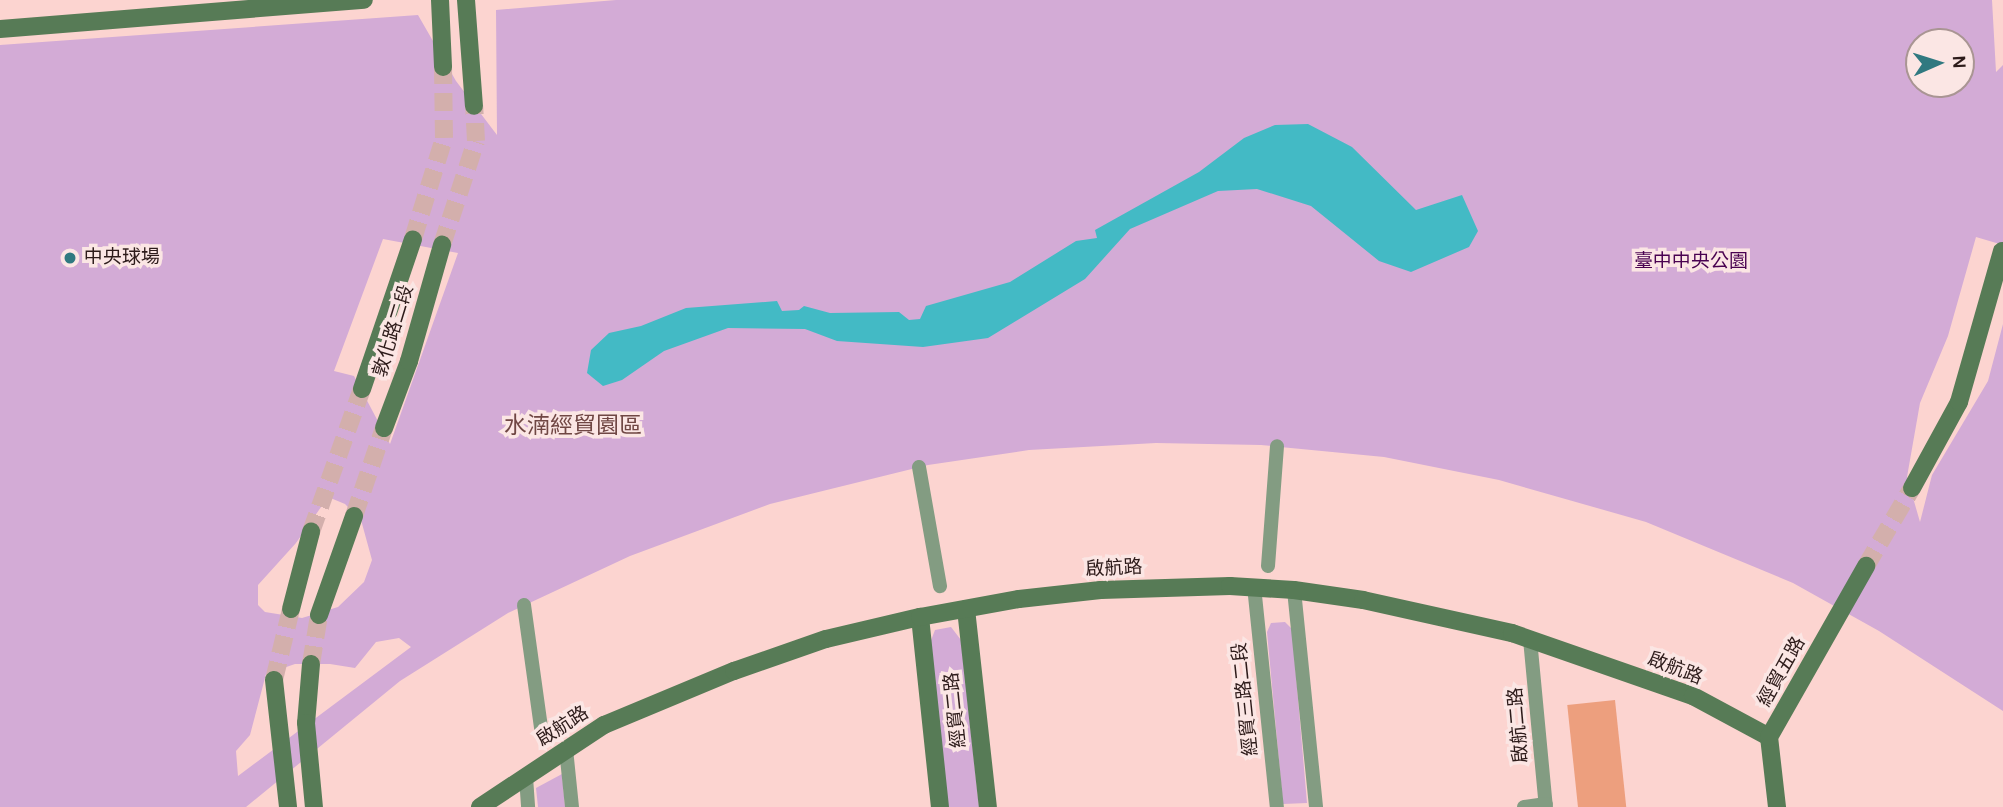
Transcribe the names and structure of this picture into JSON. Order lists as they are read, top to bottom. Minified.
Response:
{"streets":{"street":["敦化路二段","啟航路","經貿五路","經貿三路二段","經貿二路","啟航二路"]},"crossings":[["啟航路","經貿五路"],["啟航路","經貿三路二段"],["啟航路","經貿二路"],["啟航路","啟航二路"]],"districts":["水湳經貿園區"],"parks":["臺中中央公園"],"places":["中央球場"],"north":"right"}
